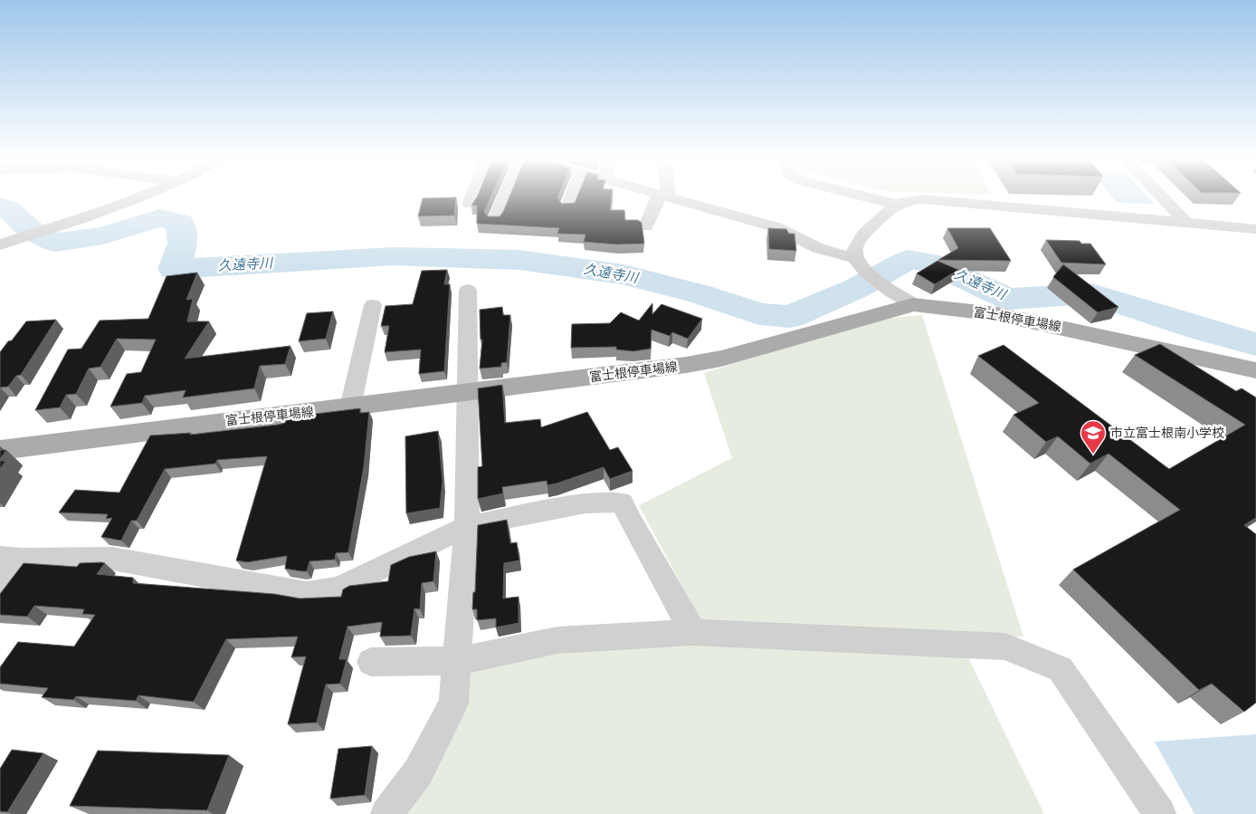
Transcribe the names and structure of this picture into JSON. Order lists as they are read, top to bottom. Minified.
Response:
{"streets":{"main road":["富士根停車場線"]},"water":["久遠寺川"],"places":{"school or university":["市立富士根南小学校"]}}
